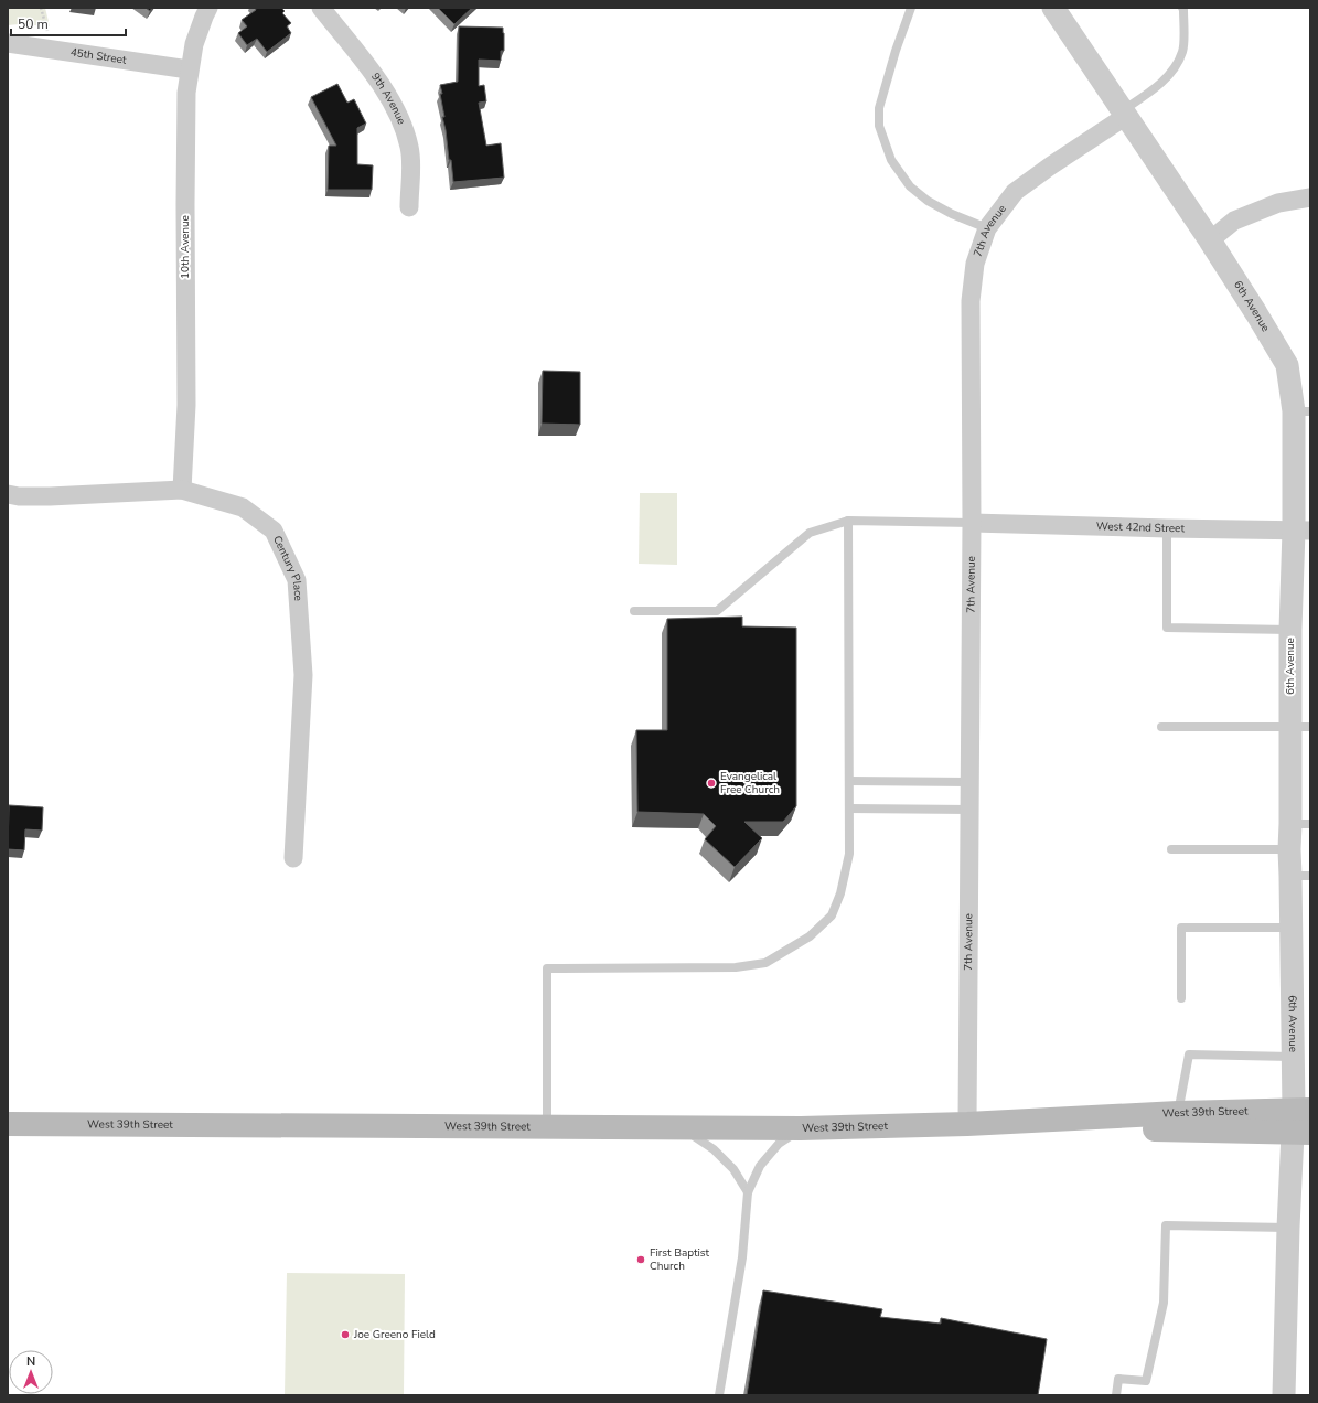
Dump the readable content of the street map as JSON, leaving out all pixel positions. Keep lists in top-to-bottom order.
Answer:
{
  "streets": {
    "main road": ["West 39th Street"],
    "street": [
      "45th Street",
      "9th Avenue",
      "7th Avenue",
      "10th Avenue",
      "6th Avenue",
      "West 42nd Street",
      "Century Place"
    ]
  },
  "crossings": [
    ["45th Street", "10th Avenue"],
    ["7th Avenue", "6th Avenue"],
    ["7th Avenue", "West 42nd Street"],
    ["7th Avenue", "West 39th Street"],
    ["10th Avenue", "Century Place"],
    ["6th Avenue", "West 42nd Street"],
    ["6th Avenue", "West 39th Street"]
  ],
  "places": ["Evangelical Free Church", "First Baptist Church", "Joe Greeno Field"],
  "scale_bar": "50 m",
  "north": "top"
}
